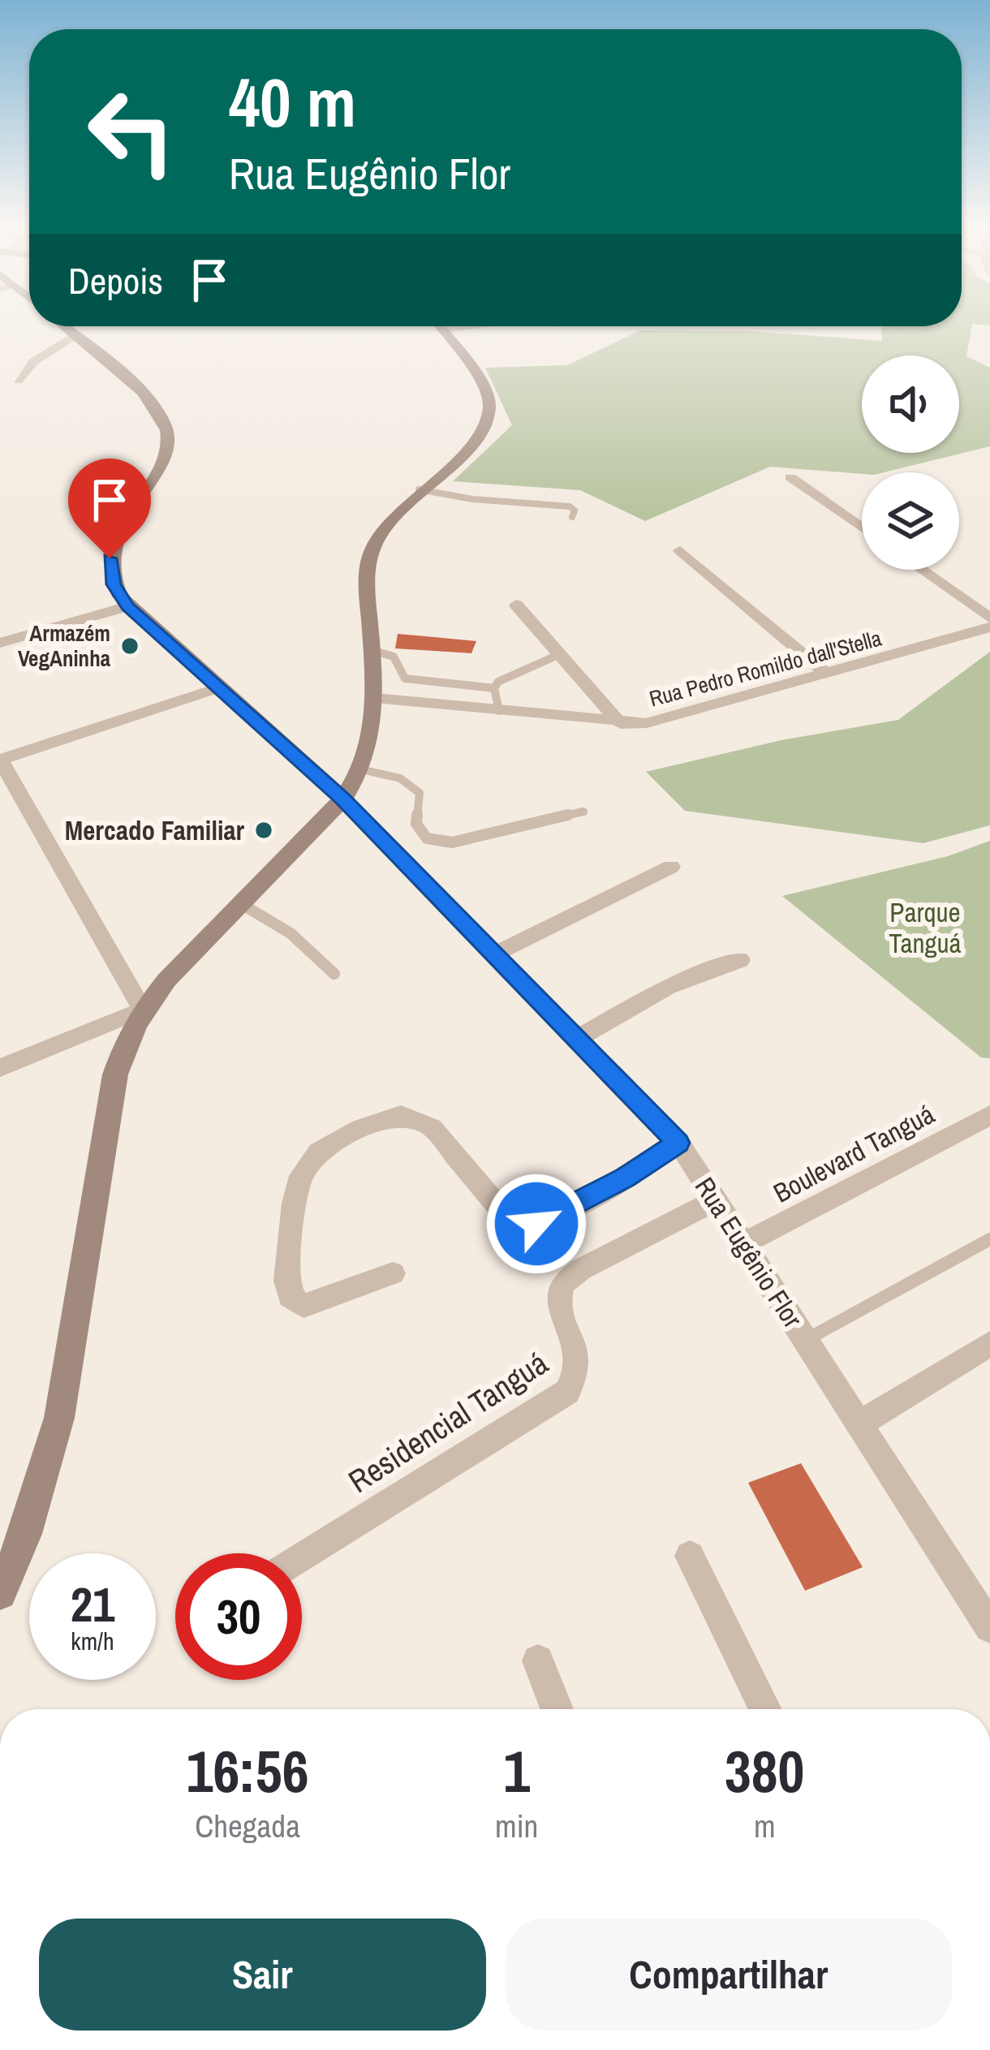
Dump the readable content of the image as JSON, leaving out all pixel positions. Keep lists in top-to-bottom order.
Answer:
{
  "streets": {
    "main road": ["Rua Eugênio Flor"],
    "street": ["Rua Pedro Romildo dall'Stella", "Boulevard Tanguá", "Residencial Tanguá"]
  },
  "crossings": [
    ["Boulevard Tanguá", "Rua Eugênio Flor"],
    ["Rua Eugênio Flor", "Residencial Tanguá"]
  ],
  "parks": ["Parque Tanguá"],
  "places": ["Armazém VegAninha", "Mercado Familiar"],
  "page": {
    "turn": ["40 m", "Rua Eugênio Flor"],
    "then": "Depois",
    "speed": "21 km/h",
    "limit": "30",
    "eta": [
      "16:56",
      "Chegada",
      "1",
      "min",
      "380",
      "m"
    ],
    "buttons": ["Sair", "Compartilhar"]
  }
}
